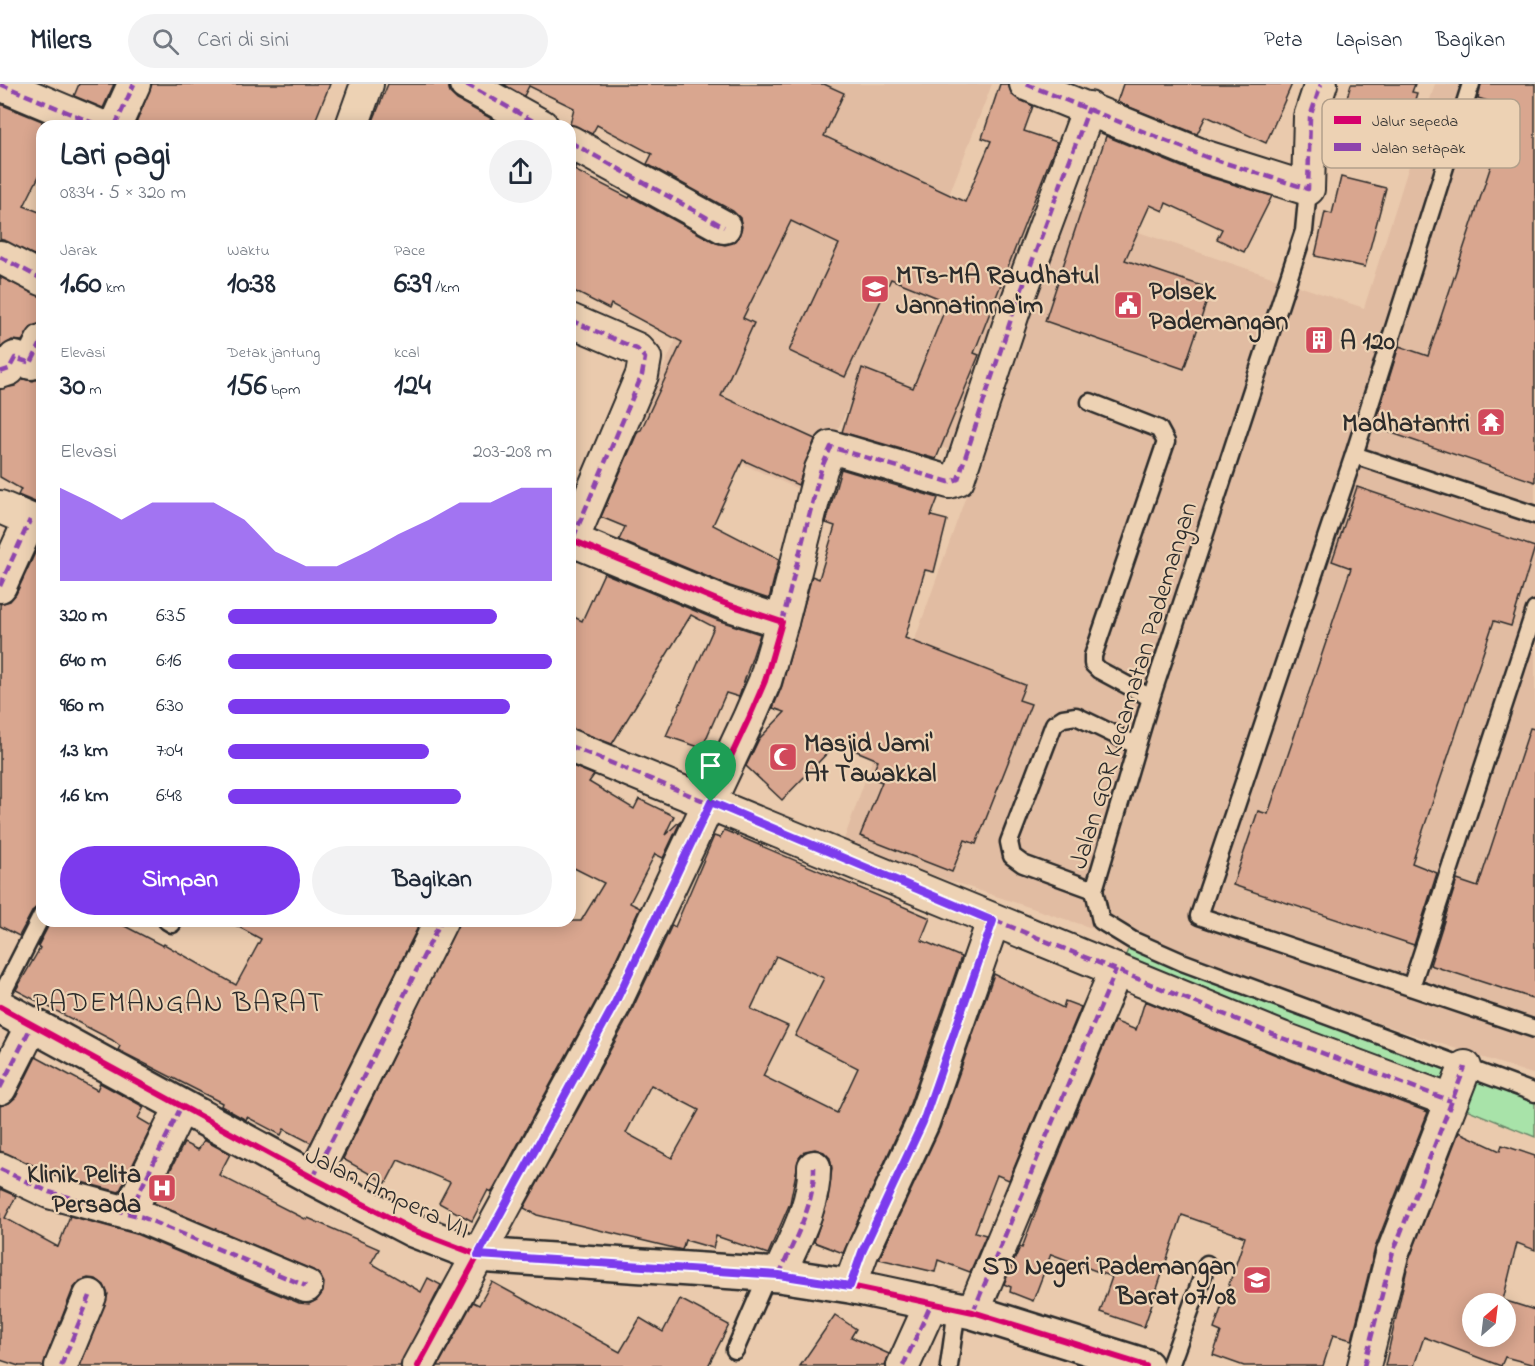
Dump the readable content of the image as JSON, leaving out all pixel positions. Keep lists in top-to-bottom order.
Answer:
{
  "streets": {
    "street": ["Jalan Ampera VII"],
    "lane": ["Jalan GOR Kecamatan Pademangan"]
  },
  "districts": ["PADEMANGAN BARAT"],
  "places": {
    "school or university": ["MTs-MA Raudhatul Jannatinna'im", "SD Negeri Pademangan Barat 07/08"],
    "public building": ["Polsek Pademangan"],
    "building": ["A 120"],
    "temple": ["Madhatantri"],
    "mosque": ["Masjid Jami' At Tawakkal"],
    "hospital": ["Klinik Pelita Persada"]
  },
  "legend": ["Jalur sepeda", "Jalan setapak"],
  "north": "top right",
  "page": {
    "header": "Milers",
    "search": "Cari di sini",
    "nav": ["Peta", "Lapisan", "Bagikan"],
    "heading": ["Lari pagi", "08:34 · 5 × 320 m"],
    "stats": [
      ["Jarak", "1.60 km"],
      ["Waktu", "10:38"],
      ["Pace", "6:39 /km"],
      ["Elevasi", "30 m"],
      ["Detak jantung", "156 bpm"],
      ["kcal", "124"]
    ],
    "chart": ["Elevasi", "203–208 m"],
    "list": [
      {
        "name": "320 m",
        "note": "6:35"
      },
      {
        "name": "640 m",
        "note": "6:16"
      },
      {
        "name": "960 m",
        "note": "6:30"
      },
      {
        "name": "1.3 km",
        "note": "7:04"
      },
      {
        "name": "1.6 km",
        "note": "6:48"
      }
    ],
    "buttons": ["Simpan", "Bagikan"]
  }
}
